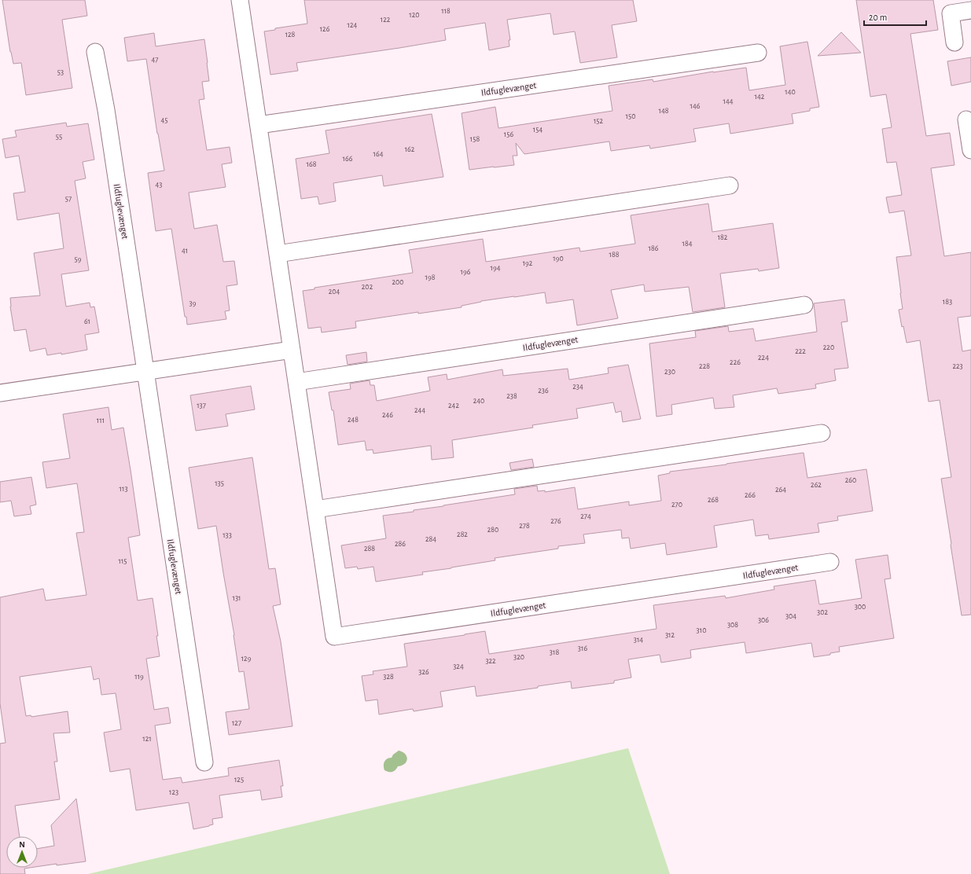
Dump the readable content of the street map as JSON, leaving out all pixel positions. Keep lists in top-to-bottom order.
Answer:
{
  "streets": {
    "street": ["Ildfuglevænget"]
  },
  "house_numbers": [
    "118",
    "120",
    "122",
    "124",
    "126",
    "128",
    "47",
    "53",
    "140",
    "142",
    "144",
    "146",
    "148",
    "150",
    "45",
    "152",
    "154",
    "156",
    "55",
    "158",
    "162",
    "164",
    "166",
    "168",
    "43",
    "57",
    "182",
    "184",
    "186",
    "41",
    "188",
    "190",
    "59",
    "192",
    "194",
    "196",
    "198",
    "200",
    "202",
    "204",
    "183",
    "39",
    "61",
    "220",
    "222",
    "224",
    "226",
    "228",
    "223",
    "230",
    "234",
    "236",
    "238",
    "240",
    "137",
    "242",
    "244",
    "246",
    "248",
    "111",
    "260",
    "135",
    "262",
    "113",
    "264",
    "266",
    "268",
    "270",
    "274",
    "276",
    "278",
    "280",
    "282",
    "133",
    "284",
    "286",
    "288",
    "115",
    "131",
    "300",
    "302",
    "304",
    "306",
    "308",
    "310",
    "312",
    "314",
    "316",
    "318",
    "320",
    "129",
    "322",
    "324",
    "326",
    "119",
    "328",
    "127",
    "121",
    "125",
    "123"
  ],
  "scale_bar": "20 m",
  "north": "top"
}
